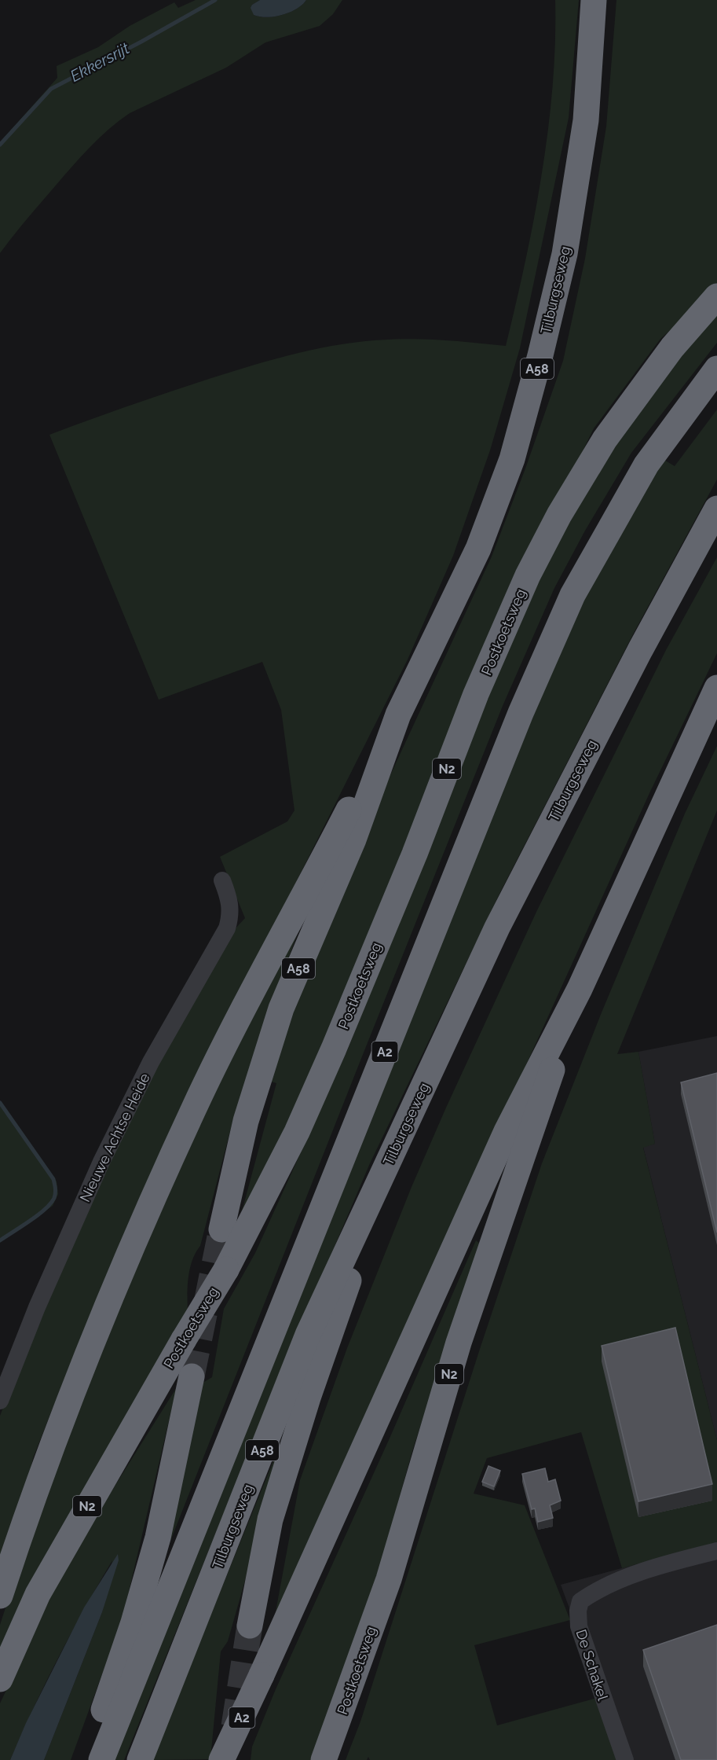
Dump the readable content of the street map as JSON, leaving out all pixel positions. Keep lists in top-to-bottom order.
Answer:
{
  "streets": {
    "highway": [
      "Tilburgseweg",
      "A58",
      "Postkoetsweg",
      "N2",
      "A2"
    ],
    "street": ["Nieuwe Achtse Heide", "De Schakel"]
  },
  "crossings": [
    ["Tilburgseweg", "A58"]
  ],
  "water": ["Ekkersrijt"]
}
